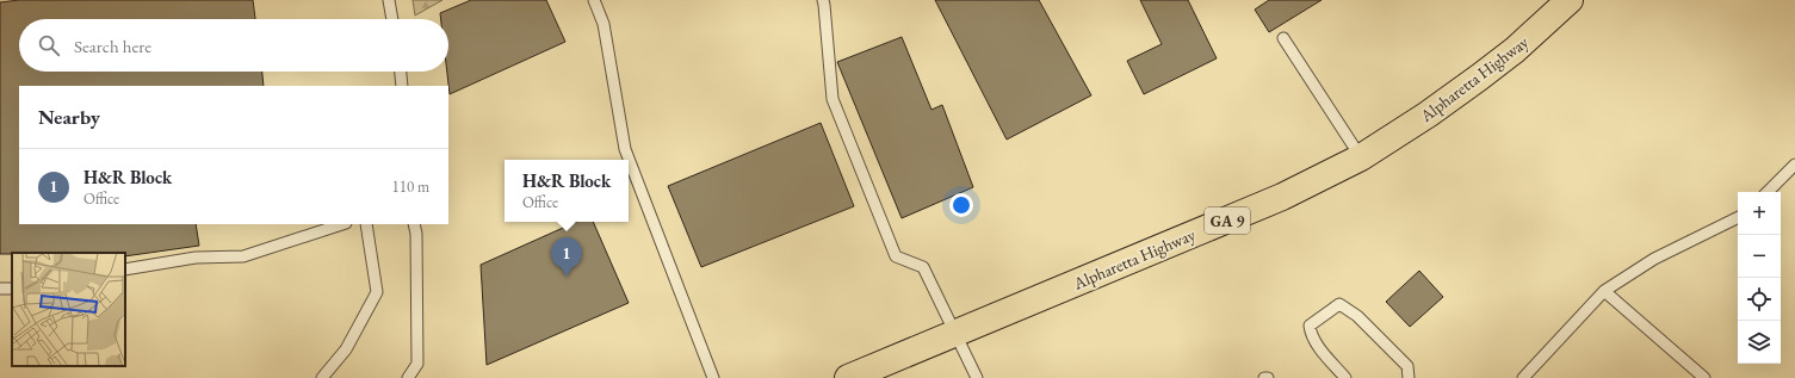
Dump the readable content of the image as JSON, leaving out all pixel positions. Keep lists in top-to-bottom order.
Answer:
{
  "streets": {
    "main road": ["Alpharetta Highway", "GA 9"]
  },
  "page": {
    "search": "Search here",
    "heading": "Nearby",
    "list": [
      {
        "mark": "1",
        "name": "H&R Block",
        "note": "Office",
        "value": "110 m"
      }
    ],
    "popup": ["H&R Block", "Office"],
    "map_buttons": ["+", "−"],
    "pins": "1"
  }
}
